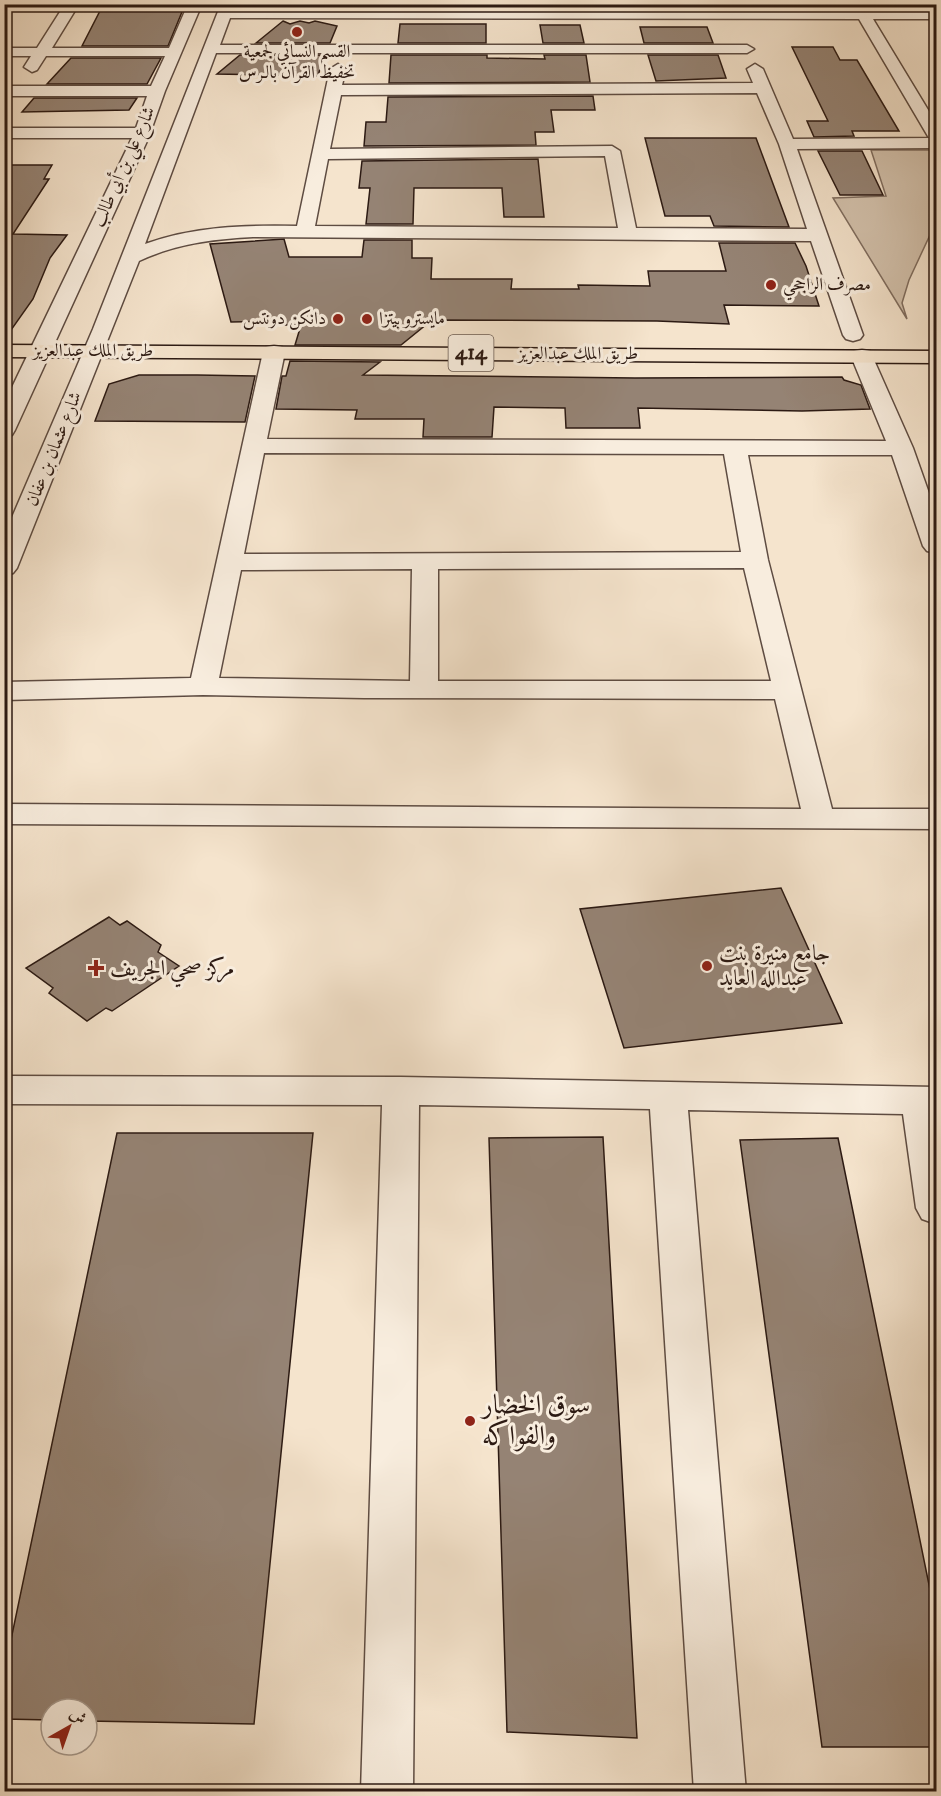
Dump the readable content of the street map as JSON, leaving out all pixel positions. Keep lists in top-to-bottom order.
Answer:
{
  "streets": {
    "highway": ["طريق الملك عبدالعزيز", "414"],
    "street": ["شارع علي بن أبي طالب", "شارع عثمان بن عفان"]
  },
  "crossings": [
    ["شارع علي بن أبي طالب", "طريق الملك عبدالعزيز"],
    ["شارع علي بن أبي طالب", "شارع عثمان بن عفان"],
    ["طريق الملك عبدالعزيز", "شارع عثمان بن عفان"]
  ],
  "places": {
    "other": [
      "القسم النسائي لجمعية تحفيظ القرآن بالـرس",
      "مصرف الراجحي",
      "دانكن دونتس",
      "مايسترو بيتزا",
      "جامع منيرة بنت عبدالله العايد",
      "سوق الخضار والفواكه"
    ],
    "health": ["مركز صحي الجريف"]
  },
  "north": "top right"
}
